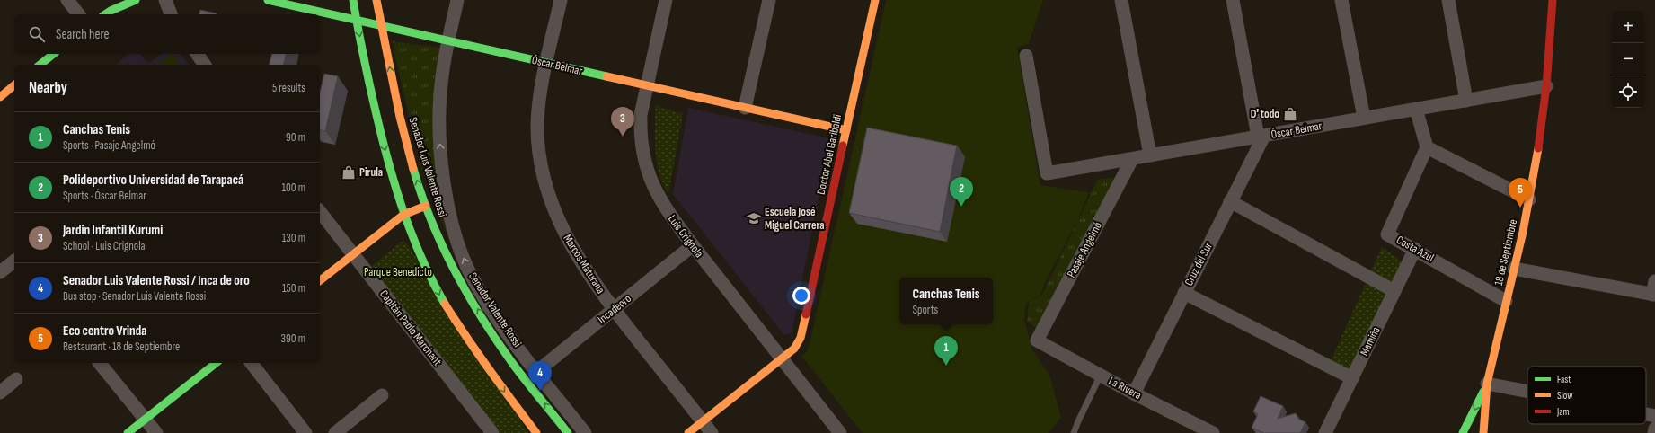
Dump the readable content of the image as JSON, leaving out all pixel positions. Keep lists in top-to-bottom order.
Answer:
{
  "streets": {
    "main road": [
      "Óscar Belmar",
      "Doctor Abel Garibaldi",
      "Senador Luis Valente Rossi",
      "18 de Septiembre"
    ],
    "street": [
      "Luis Crignola",
      "Costa Azul",
      "Pasaje Angelmó",
      "Marcos Maturana",
      "Cruz del Sur",
      "Incadeoro",
      "Senador Valente Rossi",
      "Capitán Pablo Marchant",
      "Mamiña",
      "La Rivera"
    ]
  },
  "crossings": [
    ["Óscar Belmar", "Doctor Abel Garibaldi"],
    ["Óscar Belmar", "Senador Luis Valente Rossi"],
    ["Óscar Belmar", "Luis Crignola"],
    ["Óscar Belmar", "Pasaje Angelmó"],
    ["Óscar Belmar", "18 de Septiembre"],
    ["Óscar Belmar", "Marcos Maturana"],
    ["Óscar Belmar", "Cruz del Sur"],
    ["Óscar Belmar", "Senador Valente Rossi"],
    ["Doctor Abel Garibaldi", "Luis Crignola"],
    ["Doctor Abel Garibaldi", "Marcos Maturana"],
    ["Luis Crignola", "Incadeoro"],
    ["Costa Azul", "18 de Septiembre"],
    ["Costa Azul", "Mamiña"],
    ["Pasaje Angelmó", "La Rivera"],
    ["Marcos Maturana", "Incadeoro"],
    ["Cruz del Sur", "La Rivera"],
    ["Incadeoro", "Senador Valente Rossi"]
  ],
  "one_way": ["Senador Valente Rossi"],
  "parks": ["Parque Benedicto"],
  "places": {
    "shop": ["D' todo", "Pirula"],
    "school or university": ["Escuela José Miguel Carrera"]
  },
  "legend": ["Fast", "Slow", "Jam"],
  "page": {
    "map_buttons": ["+", "−"],
    "search": "Search here",
    "heading": ["Nearby", "5 results"],
    "pins": [
      "3",
      "2",
      "5",
      "1",
      "4"
    ],
    "list": [
      {
        "mark": "1",
        "name": "Canchas Tenis",
        "note": "Sports · Pasaje Angelmó",
        "value": "90 m"
      },
      {
        "mark": "2",
        "name": "Polideportivo Universidad de Tarapacá",
        "note": "Sports · Óscar Belmar",
        "value": "100 m"
      },
      {
        "mark": "3",
        "name": "Jardin Infantil Kurumi",
        "note": "School · Luis Crignola",
        "value": "130 m"
      },
      {
        "mark": "4",
        "name": "Senador Luis Valente Rossi / Inca de oro",
        "note": "Bus stop · Senador Luis Valente Rossi",
        "value": "150 m"
      },
      {
        "mark": "5",
        "name": "Eco centro Vrinda",
        "note": "Restaurant · 18 de Septiembre",
        "value": "390 m"
      }
    ],
    "popup": ["Canchas Tenis", "Sports"]
  }
}
